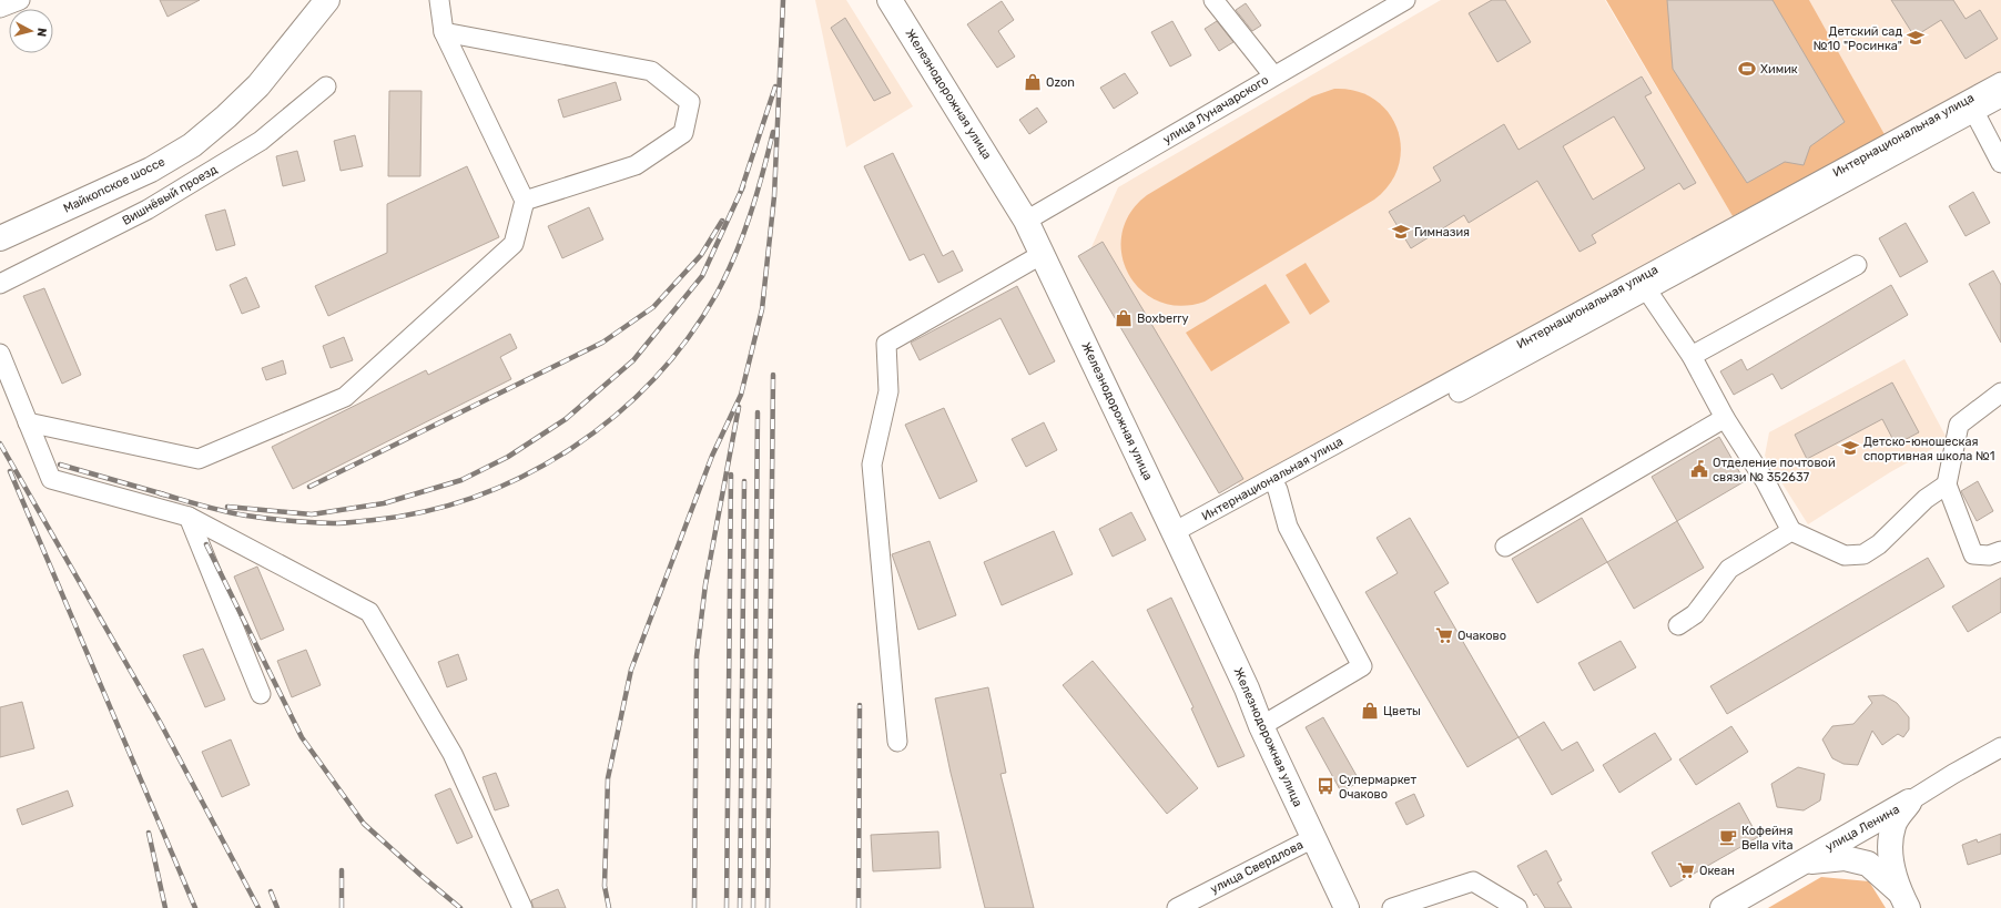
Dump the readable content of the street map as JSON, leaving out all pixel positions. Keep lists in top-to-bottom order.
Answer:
{
  "streets": {
    "main road": ["Железнодорожная улица", "Майкопское шоссе", "улица Ленина"],
    "street": [
      "улица Луначарского",
      "Интернациональная улица",
      "Вишнёвый проезд",
      "улица Свердлова"
    ]
  },
  "crossings": [
    ["Железнодорожная улица", "улица Луначарского"],
    ["Железнодорожная улица", "Интернациональная улица"],
    ["Железнодорожная улица", "улица Свердлова"]
  ],
  "places": {
    "school or university": ["Детский сад №10 \"Росинка\"", "Гимназия", "Детско-юношеская спортивная школа №1"],
    "sports": ["Химик"],
    "shop": ["Ozon", "Boxberry", "Цветы"],
    "public building": ["Отделение почтовой связи № 352637"],
    "supermarket": ["Очаково", "Океан"],
    "bus stop": ["Супермаркет Очаково"],
    "cafe": ["Кофейня Bella vita"]
  },
  "north": "right"
}
